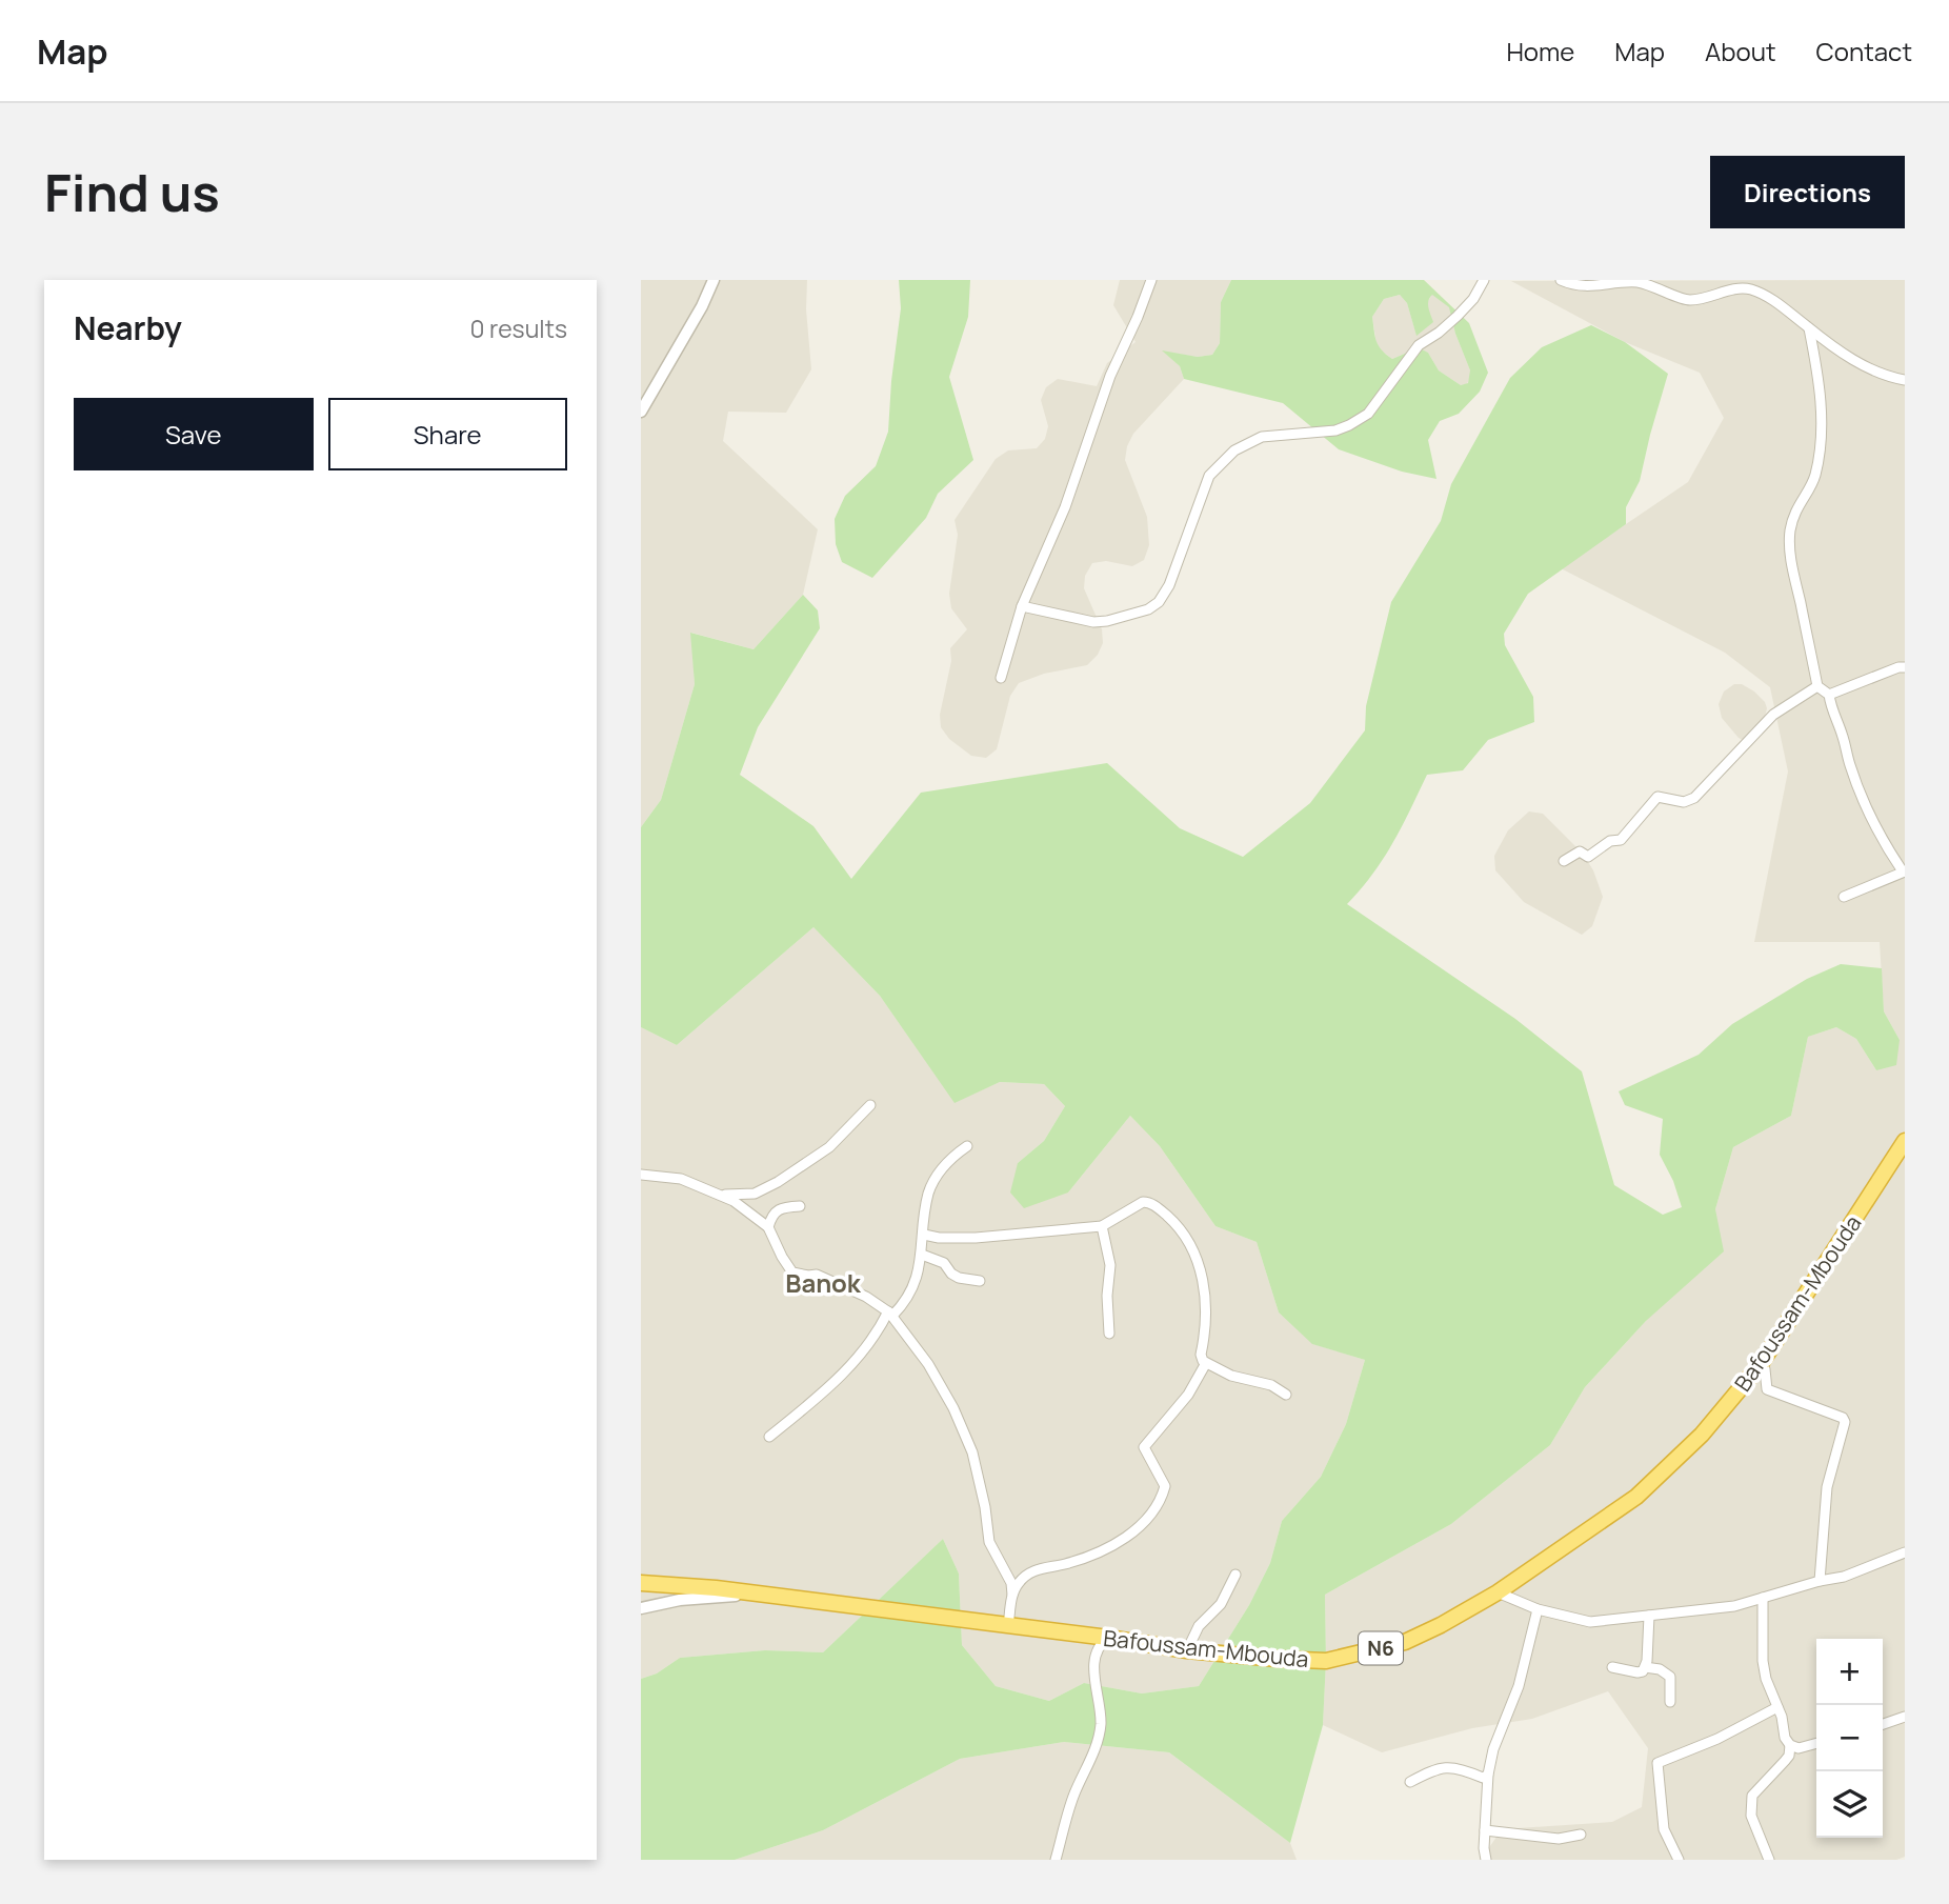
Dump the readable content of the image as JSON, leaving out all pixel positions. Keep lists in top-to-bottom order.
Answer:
{
  "streets": {
    "highway": ["Bafoussam-Mbouda", "N6"]
  },
  "districts": ["Banok"],
  "page": {
    "header": "Map",
    "nav": [
      "Home",
      "Map",
      "About",
      "Contact"
    ],
    "buttons": [
      "Directions",
      ["Save", "Share"]
    ],
    "title": "Find us",
    "heading": ["Nearby", "0 results"],
    "map_buttons": ["+", "−"]
  }
}
